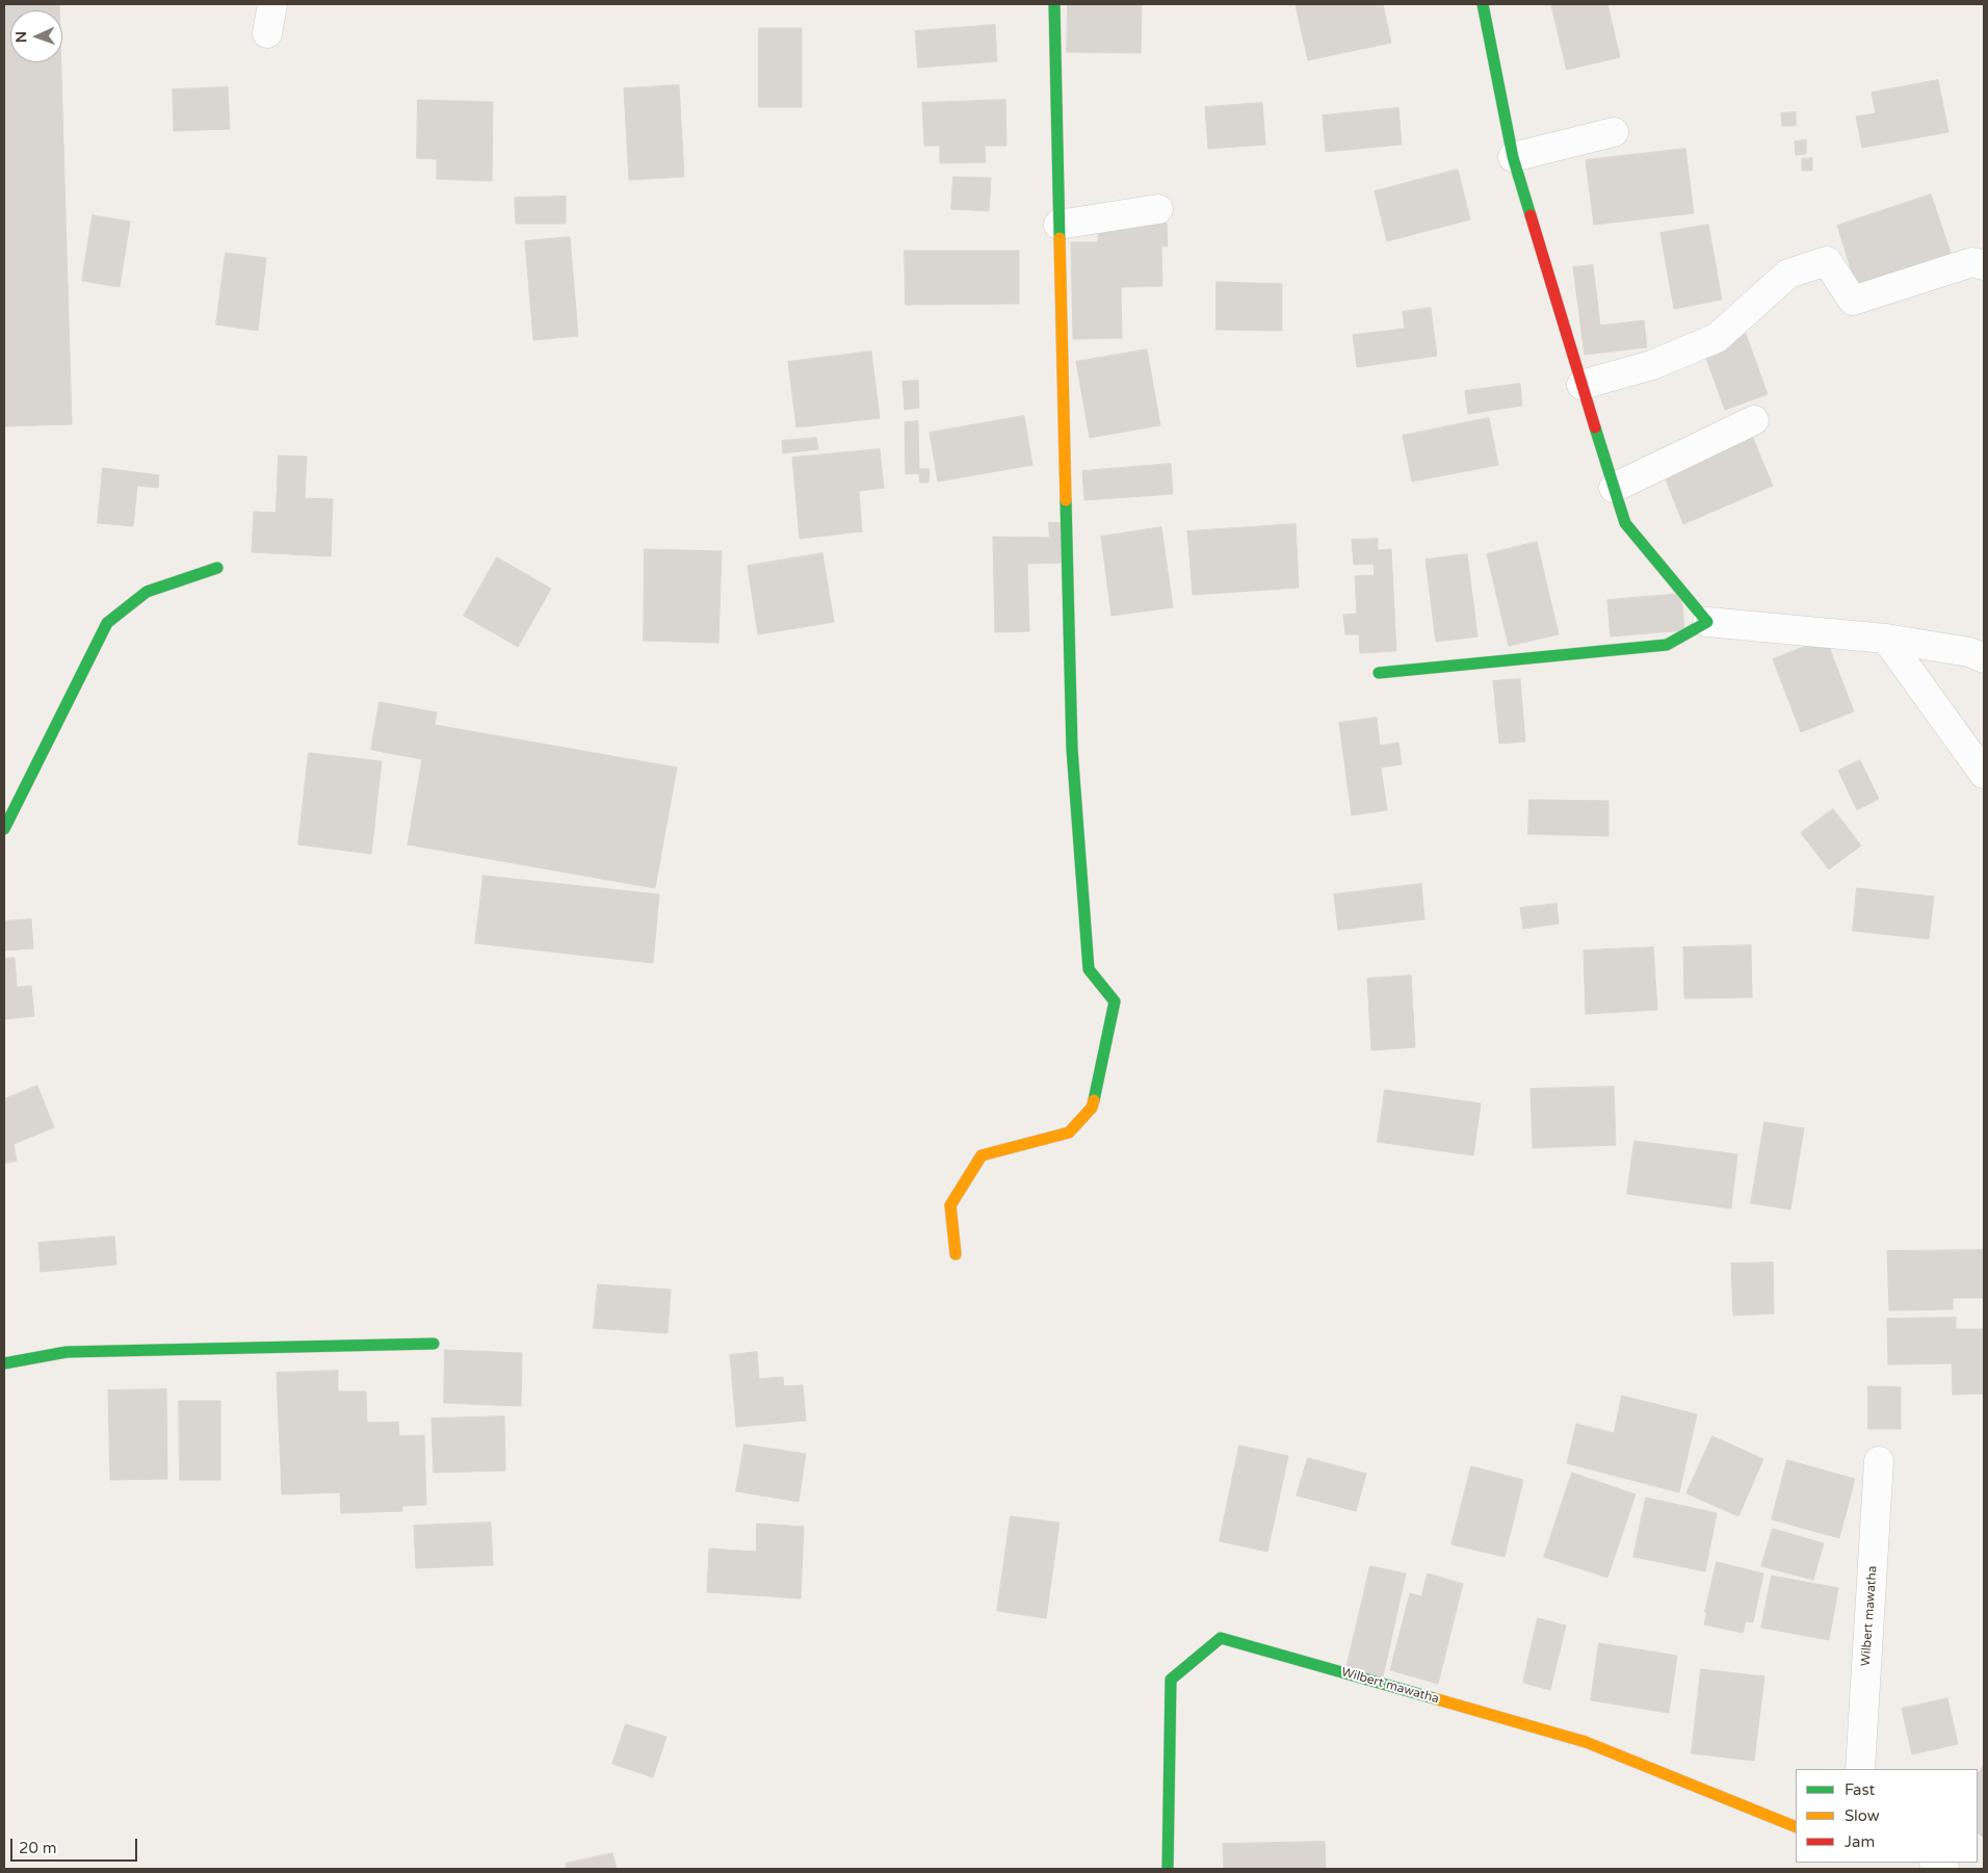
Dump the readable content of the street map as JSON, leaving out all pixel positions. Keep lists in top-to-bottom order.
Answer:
{
  "streets": {
    "street": ["Wilbert mawatha"]
  },
  "legend": ["Fast", "Slow", "Jam"],
  "scale_bar": "20 m",
  "north": "left"
}
